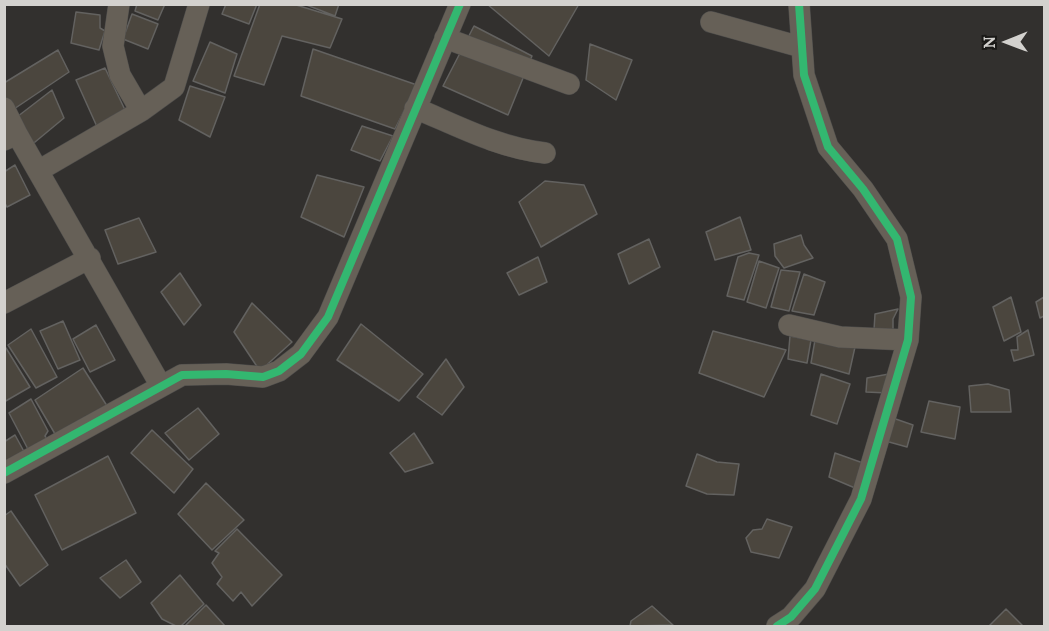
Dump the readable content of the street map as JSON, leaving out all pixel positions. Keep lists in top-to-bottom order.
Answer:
{
  "north": "left"
}
